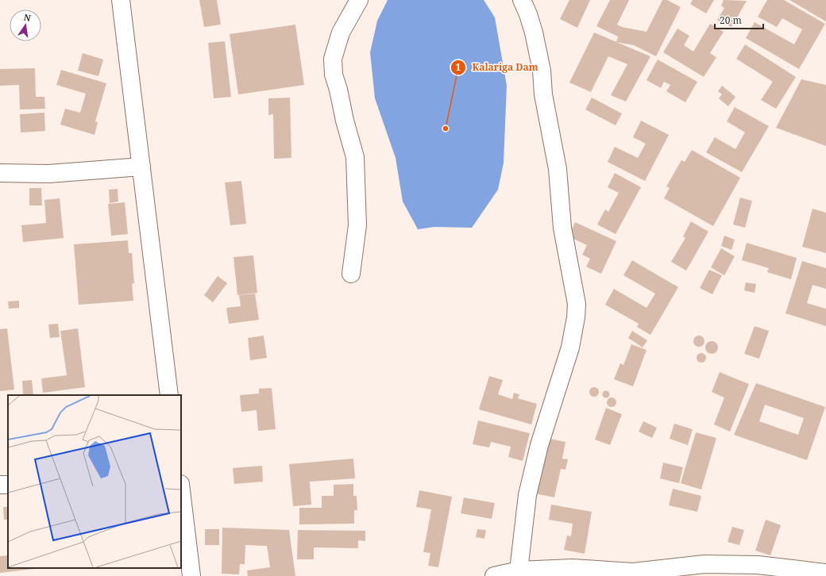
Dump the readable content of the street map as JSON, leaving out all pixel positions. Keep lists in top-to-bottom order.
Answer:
{
  "places": ["Kalariga Dam"],
  "scale_bar": "20 m",
  "north": "top"
}
